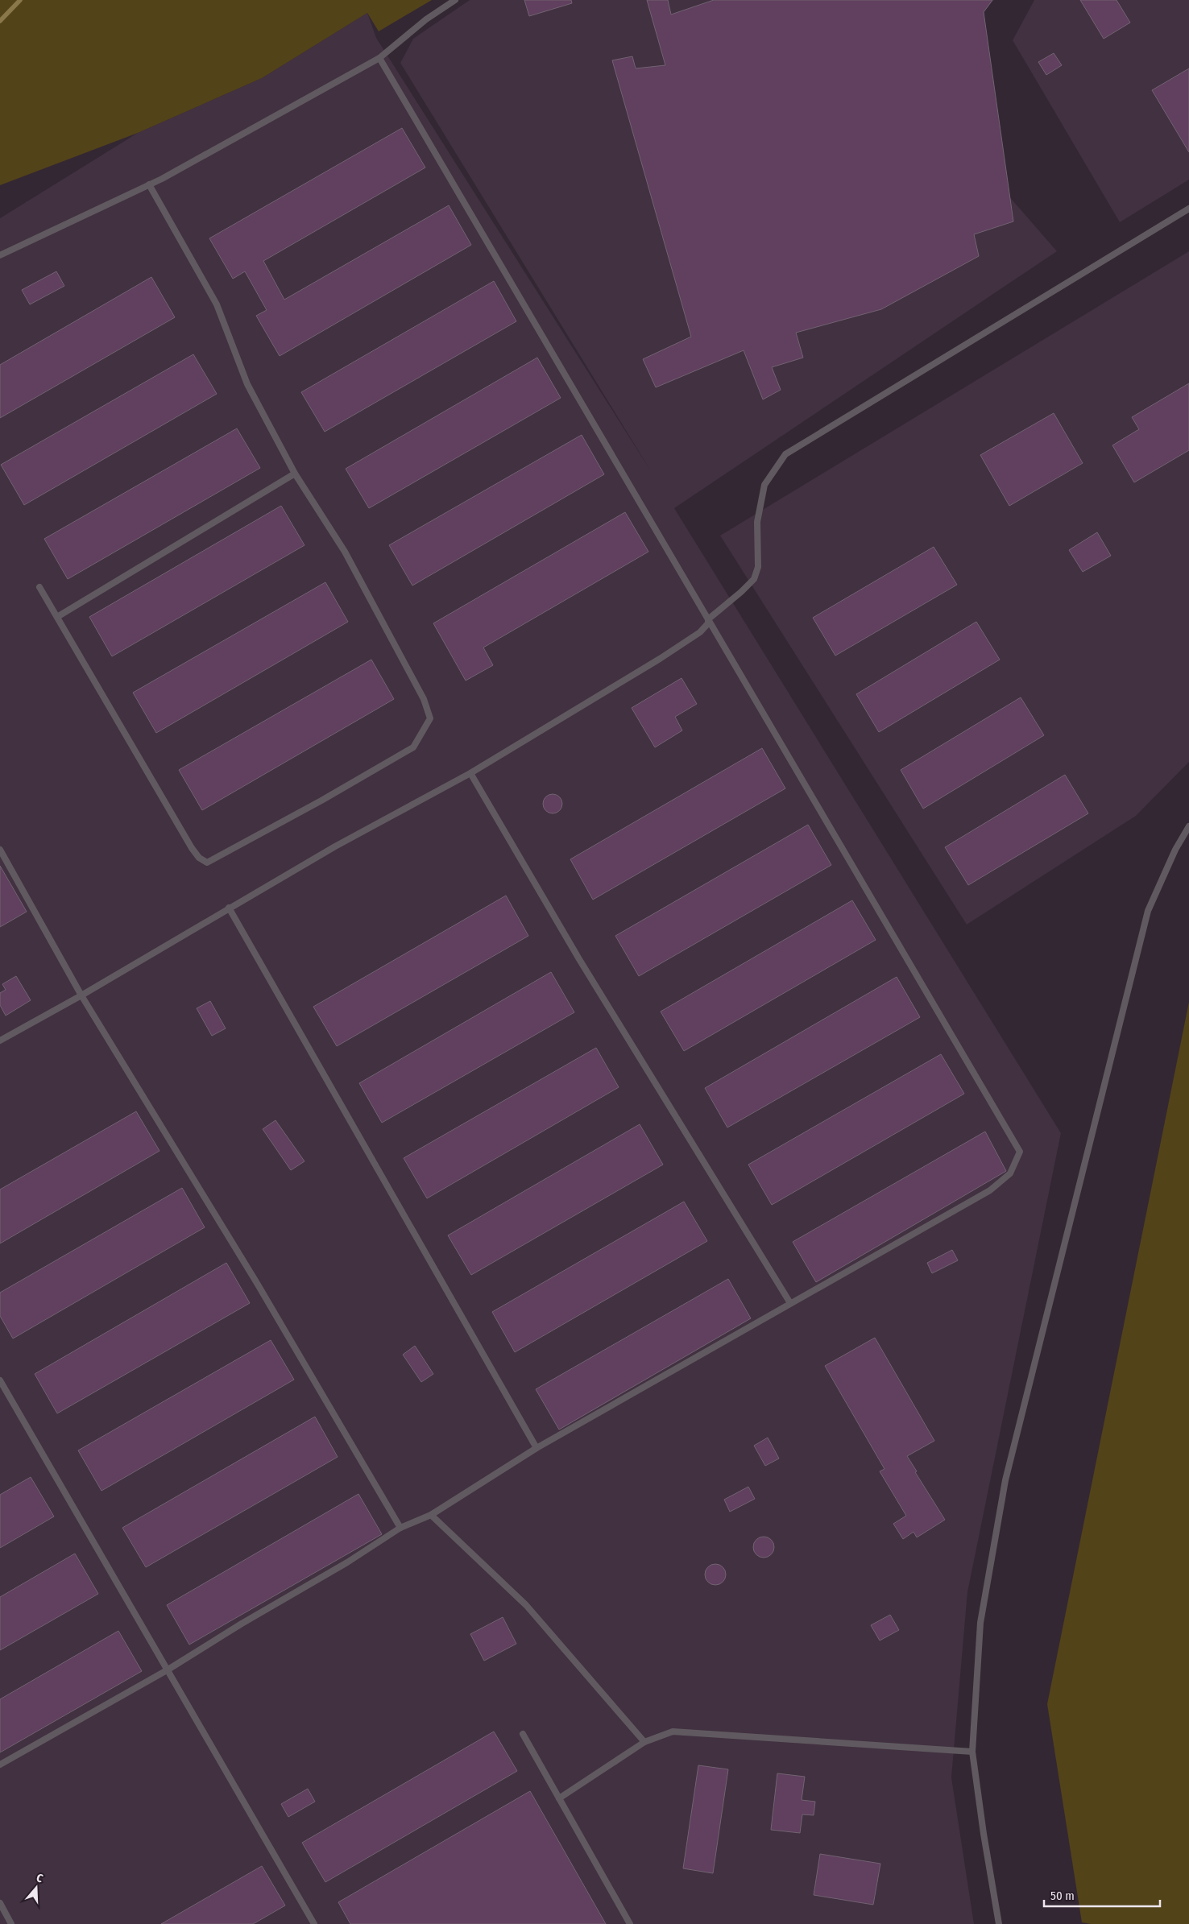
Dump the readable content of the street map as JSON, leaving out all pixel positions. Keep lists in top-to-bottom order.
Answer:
{
  "scale_bar": "50 m",
  "north": "top"
}
